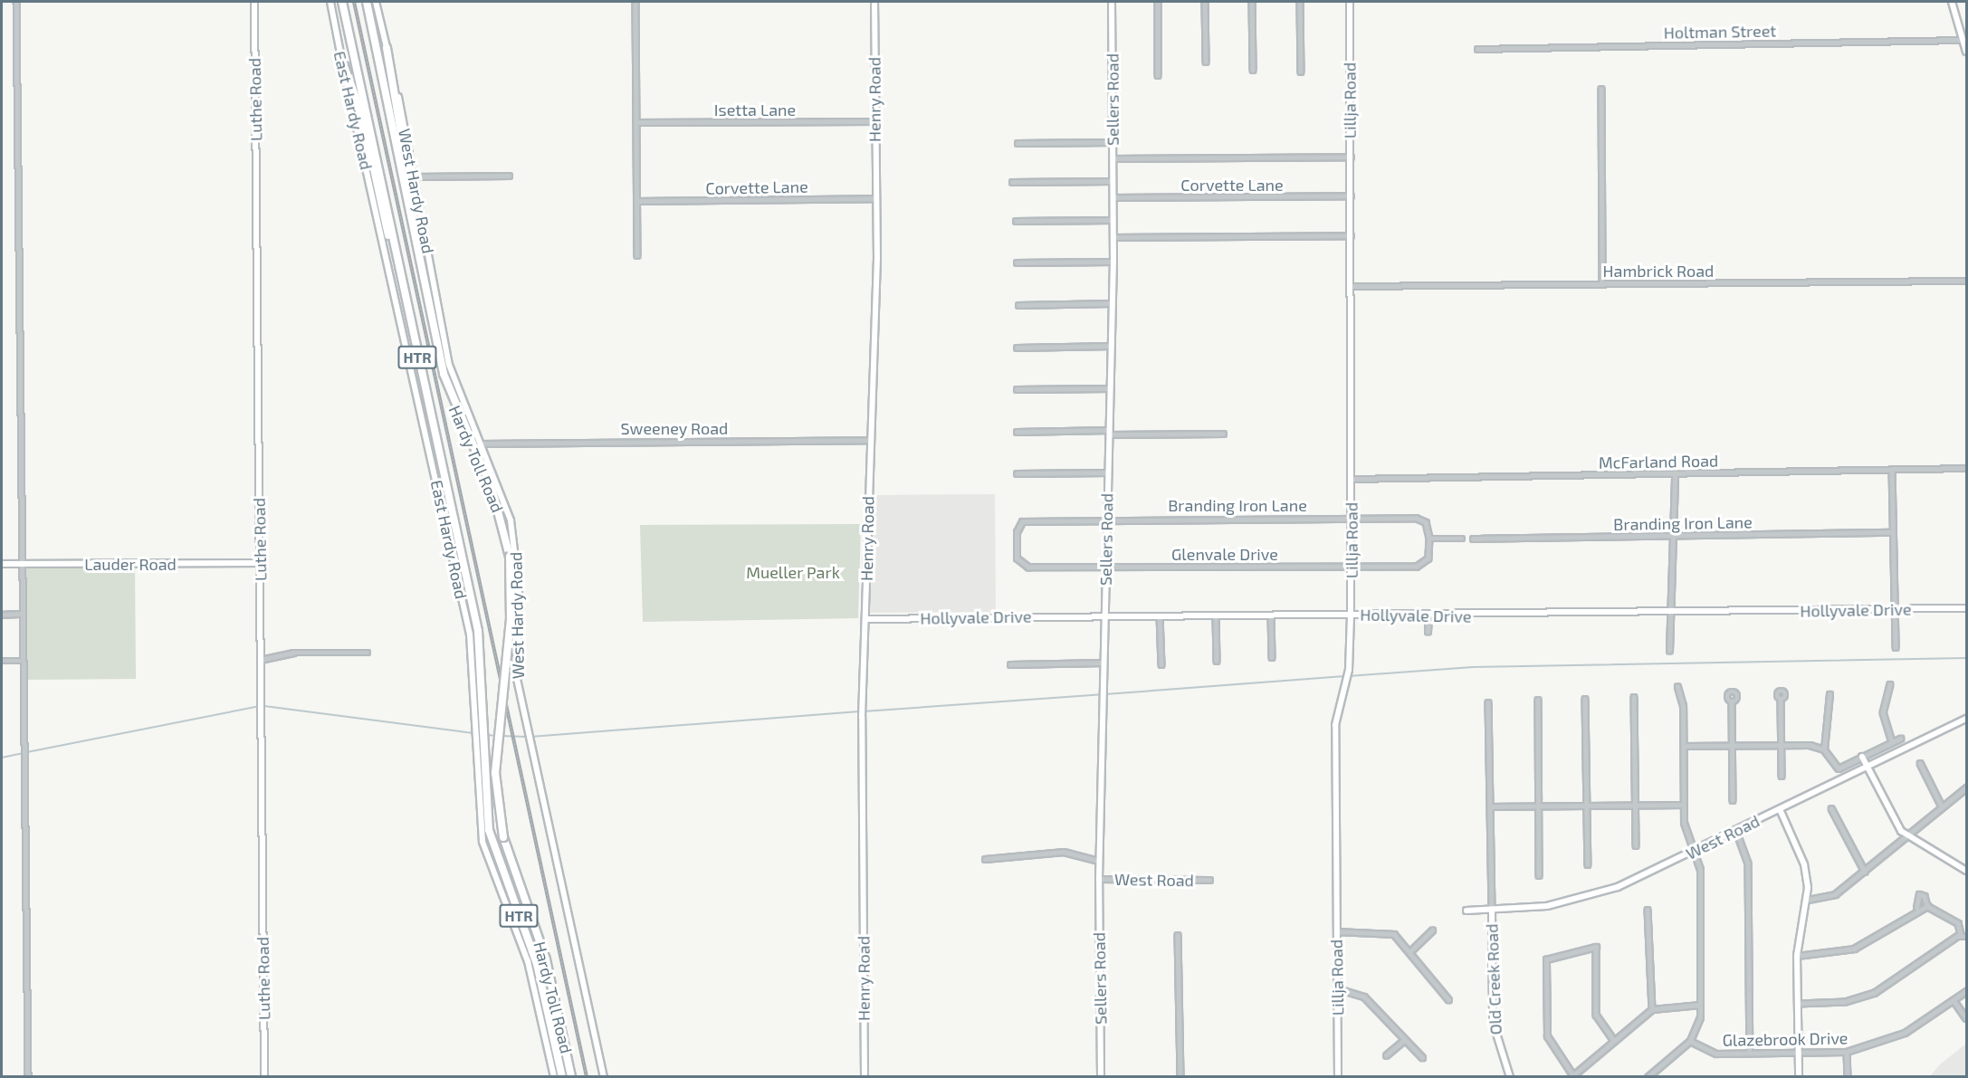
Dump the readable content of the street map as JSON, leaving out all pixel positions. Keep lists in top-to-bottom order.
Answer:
{
  "streets": {
    "highway": ["HTR", "Hardy Toll Road"],
    "street": [
      "Holtman Street",
      "Luthe Road",
      "Henry Road",
      "Sellers Road",
      "Lillja Road",
      "Isetta Lane",
      "East Hardy Road",
      "Corvette Lane",
      "West Hardy Road",
      "Hambrick Road",
      "Sweeney Road",
      "McFarland Road",
      "Branding Iron Lane",
      "Glenvale Drive",
      "Lauder Road",
      "Hollyvale Drive",
      "West Road",
      "Old Creek Road",
      "Glazebrook Drive"
    ]
  },
  "crossings": [
    ["Luthe Road", "Lauder Road"],
    ["Henry Road", "Isetta Lane"],
    ["Henry Road", "Corvette Lane"],
    ["Henry Road", "Sweeney Road"],
    ["Henry Road", "Hollyvale Drive"],
    ["Sellers Road", "Corvette Lane"],
    ["Sellers Road", "Branding Iron Lane"],
    ["Sellers Road", "Glenvale Drive"],
    ["Sellers Road", "Hollyvale Drive"],
    ["Sellers Road", "West Road"],
    ["Lillja Road", "Corvette Lane"],
    ["Lillja Road", "Hambrick Road"],
    ["Lillja Road", "McFarland Road"],
    ["Lillja Road", "Branding Iron Lane"],
    ["Lillja Road", "Glenvale Drive"],
    ["Lillja Road", "Hollyvale Drive"],
    ["West Hardy Road", "Sweeney Road"],
    ["Branding Iron Lane", "Glenvale Drive"],
    ["West Road", "Old Creek Road"]
  ],
  "parks": ["Mueller Park"]
}
